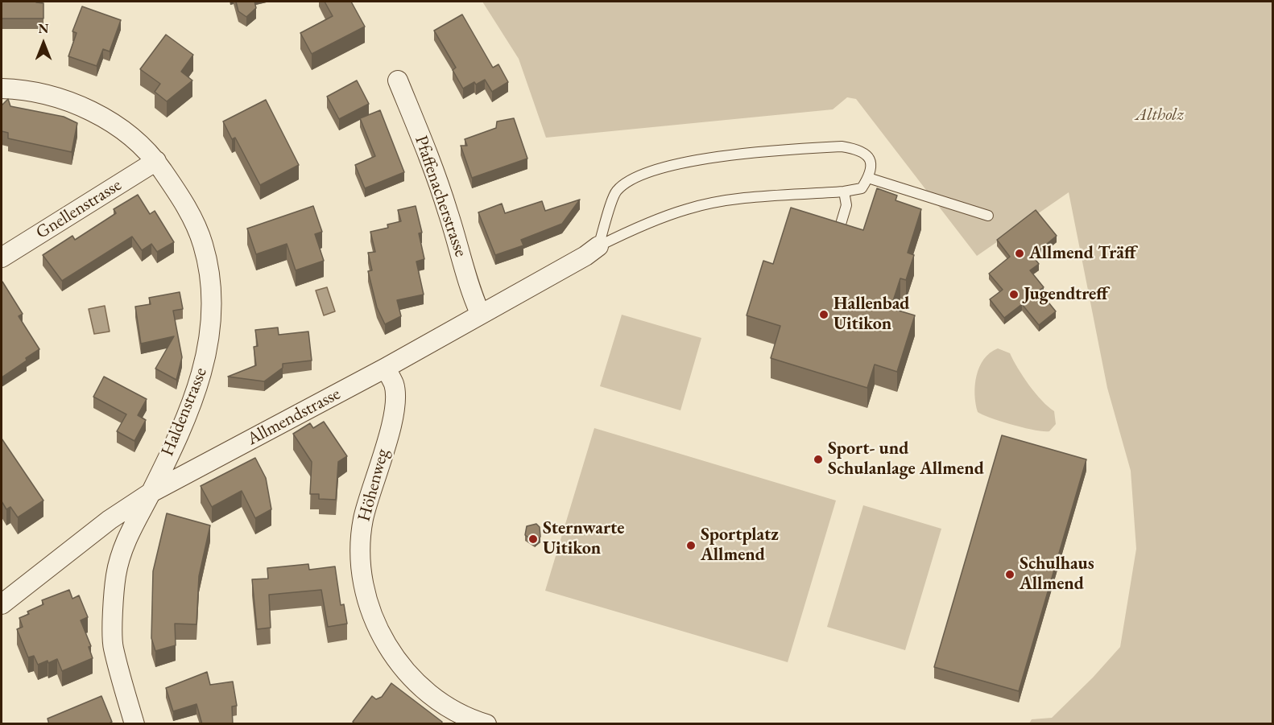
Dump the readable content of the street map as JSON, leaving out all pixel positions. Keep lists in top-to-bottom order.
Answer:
{
  "streets": {
    "street": [
      "Pfaffenacherstrasse",
      "Gnellenstrasse",
      "Haldenstrasse",
      "Allmendstrasse",
      "Höhenweg"
    ]
  },
  "crossings": [
    ["Pfaffenacherstrasse", "Allmendstrasse"],
    ["Gnellenstrasse", "Haldenstrasse"],
    ["Haldenstrasse", "Allmendstrasse"],
    ["Allmendstrasse", "Höhenweg"]
  ],
  "parks": ["Altholz"],
  "places": [
    "Allmend Träff",
    "Jugendtreff",
    "Hallenbad Uitikon",
    "Sport- und Schulanlage Allmend",
    "Sternwarte Uitikon",
    "Sportplatz Allmend",
    "Schulhaus Allmend"
  ],
  "north": "top"
}
